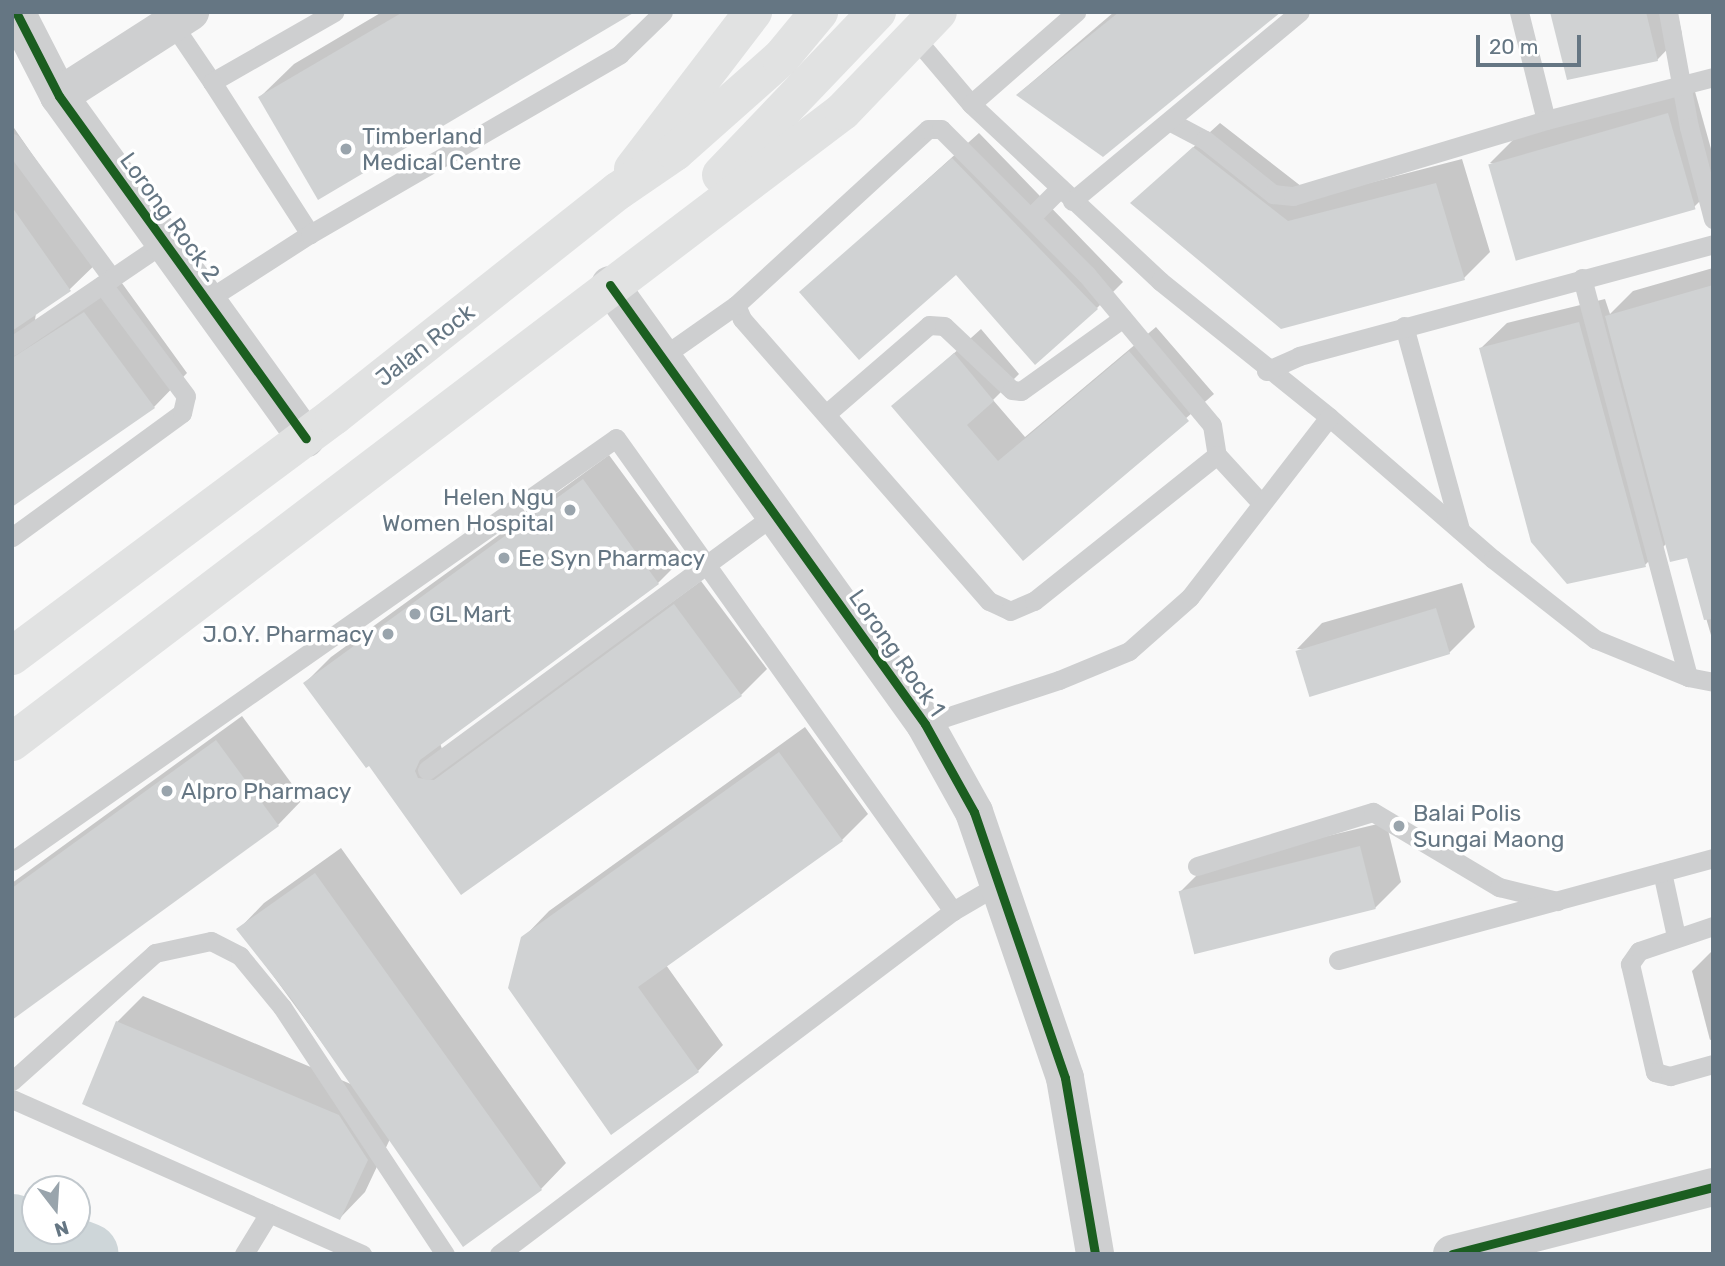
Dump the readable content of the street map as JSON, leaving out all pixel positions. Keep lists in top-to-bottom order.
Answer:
{
  "streets": {
    "main road": ["Jalan Rock"],
    "street": ["Lorong Rock 2", "Lorong Rock 1"]
  },
  "crossings": [
    ["Lorong Rock 2", "Jalan Rock"]
  ],
  "places": [
    "Timberland Medical Centre",
    "Helen Ngu Women Hospital",
    "Ee Syn Pharmacy",
    "GL Mart",
    "J.O.Y. Pharmacy",
    "Alpro Pharmacy",
    "Balai Polis Sungai Maong"
  ],
  "scale_bar": "20 m",
  "north": "bottom"
}
